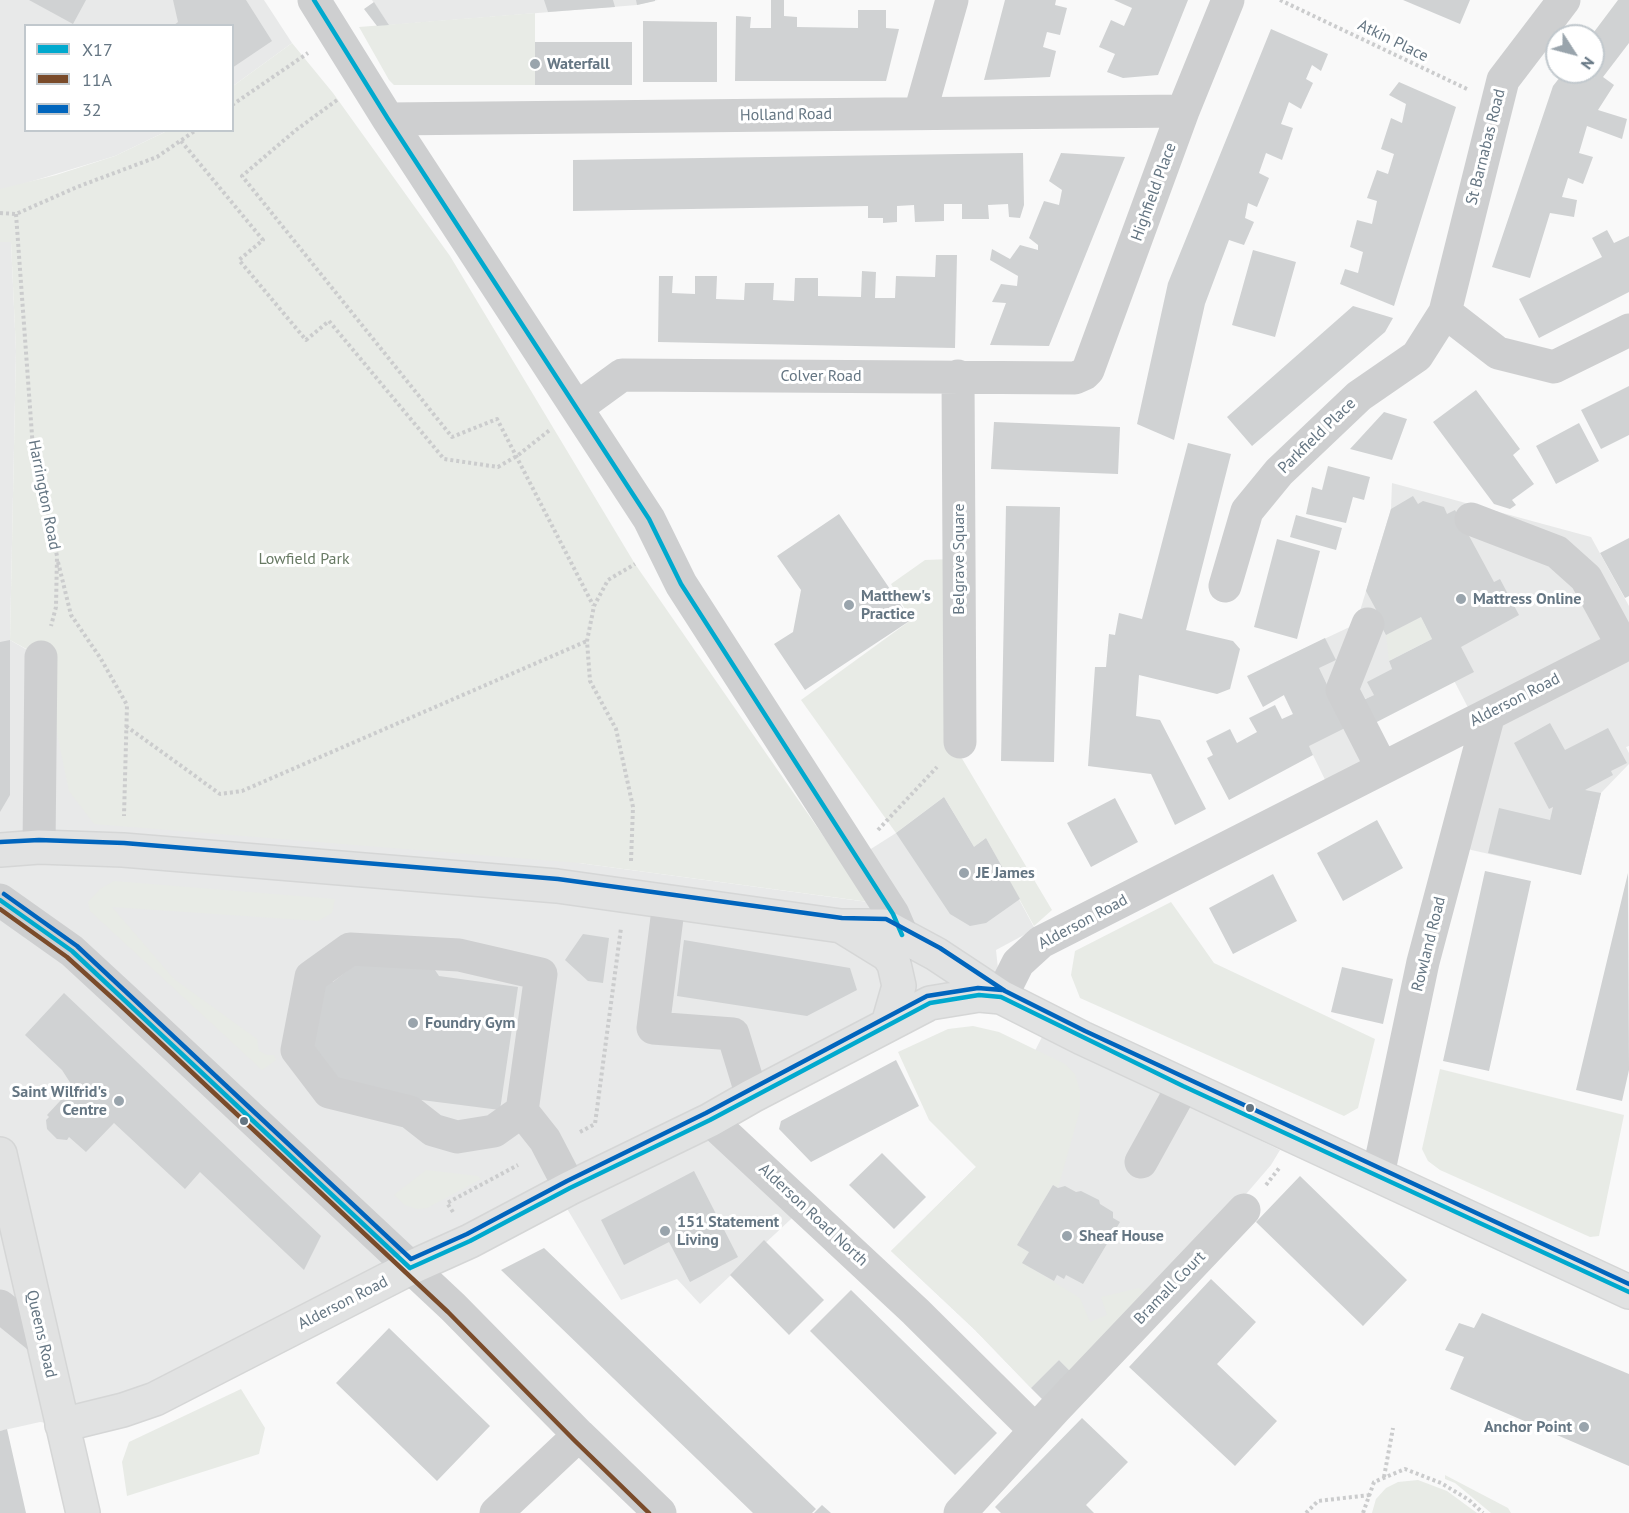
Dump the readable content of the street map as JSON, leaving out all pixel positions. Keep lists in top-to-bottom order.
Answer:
{
  "streets": {
    "highway": ["Alderson Road", "Queens Road"],
    "street": [
      "Holland Road",
      "St Barnabas Road",
      "Highfield Place",
      "Colver Road",
      "Parkfield Place",
      "Belgrave Square",
      "Rowland Road",
      "Alderson Road North",
      "Bramall Court"
    ],
    "path": ["Atkin Place", "Harrington Road"]
  },
  "crossings": [
    ["Atkin Place", "St Barnabas Road"],
    ["Holland Road", "Highfield Place"],
    ["St Barnabas Road", "Parkfield Place"],
    ["Highfield Place", "Colver Road"],
    ["Colver Road", "Belgrave Square"],
    ["Alderson Road", "Rowland Road"],
    ["Alderson Road", "Alderson Road North"],
    ["Alderson Road", "Queens Road"],
    ["Alderson Road North", "Bramall Court"]
  ],
  "parks": ["Lowfield Park"],
  "places": [
    "Waterfall",
    "Mattress Online",
    "Matthew's Practice",
    "JE James",
    "Foundry Gym",
    "Saint Wilfrid's Centre",
    "151 Statement Living",
    "Sheaf House",
    "Anchor Point"
  ],
  "lines": ["transit line X17", "transit line 32", "transit line 11A"],
  "legend": ["X17", "11A", "32"],
  "north": "bottom right"
}
